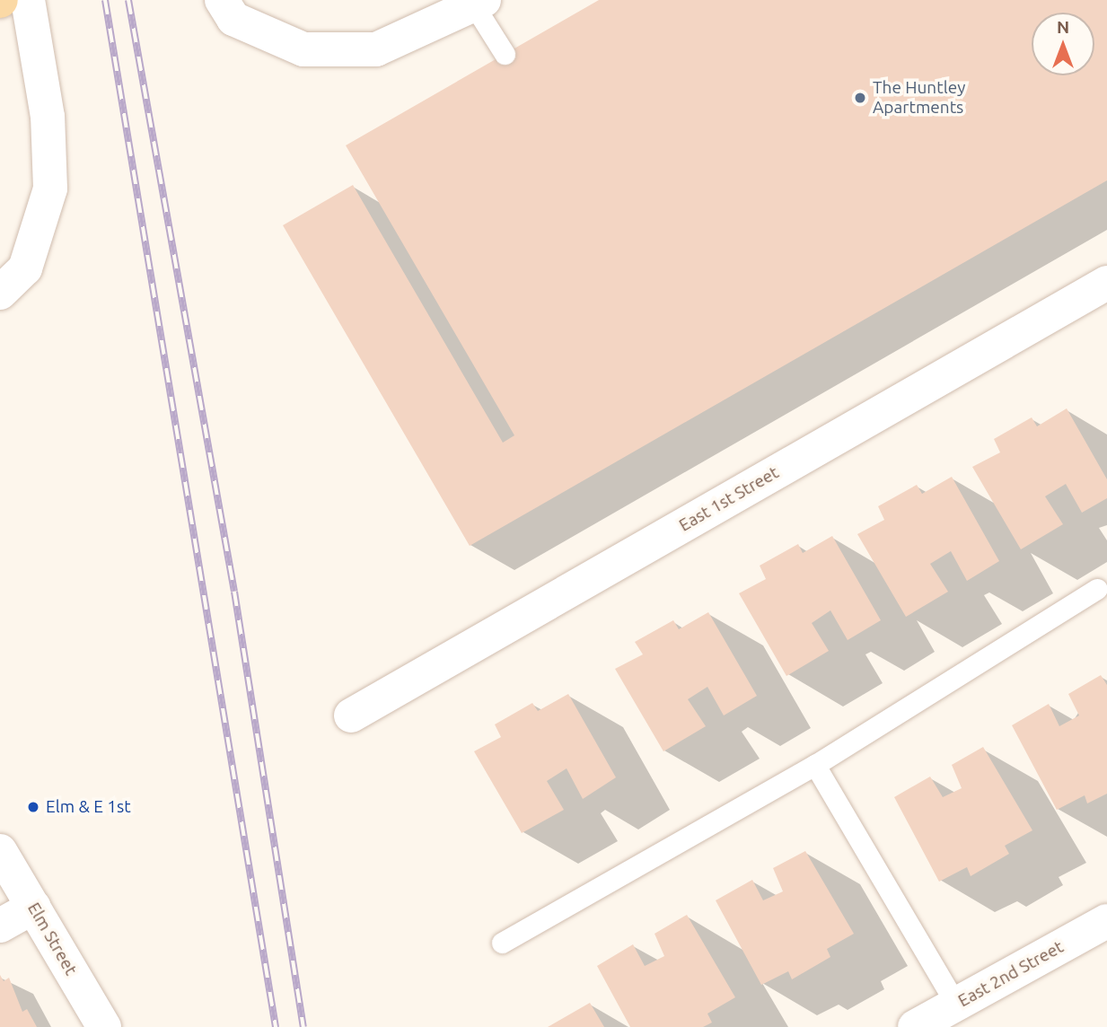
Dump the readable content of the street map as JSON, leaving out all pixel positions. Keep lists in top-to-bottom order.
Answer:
{
  "streets": {
    "street": ["East 1st Street", "Elm Street", "East 2nd Street"]
  },
  "places": ["The Huntley Apartments", "Elm & E 1st"],
  "north": "top"
}
